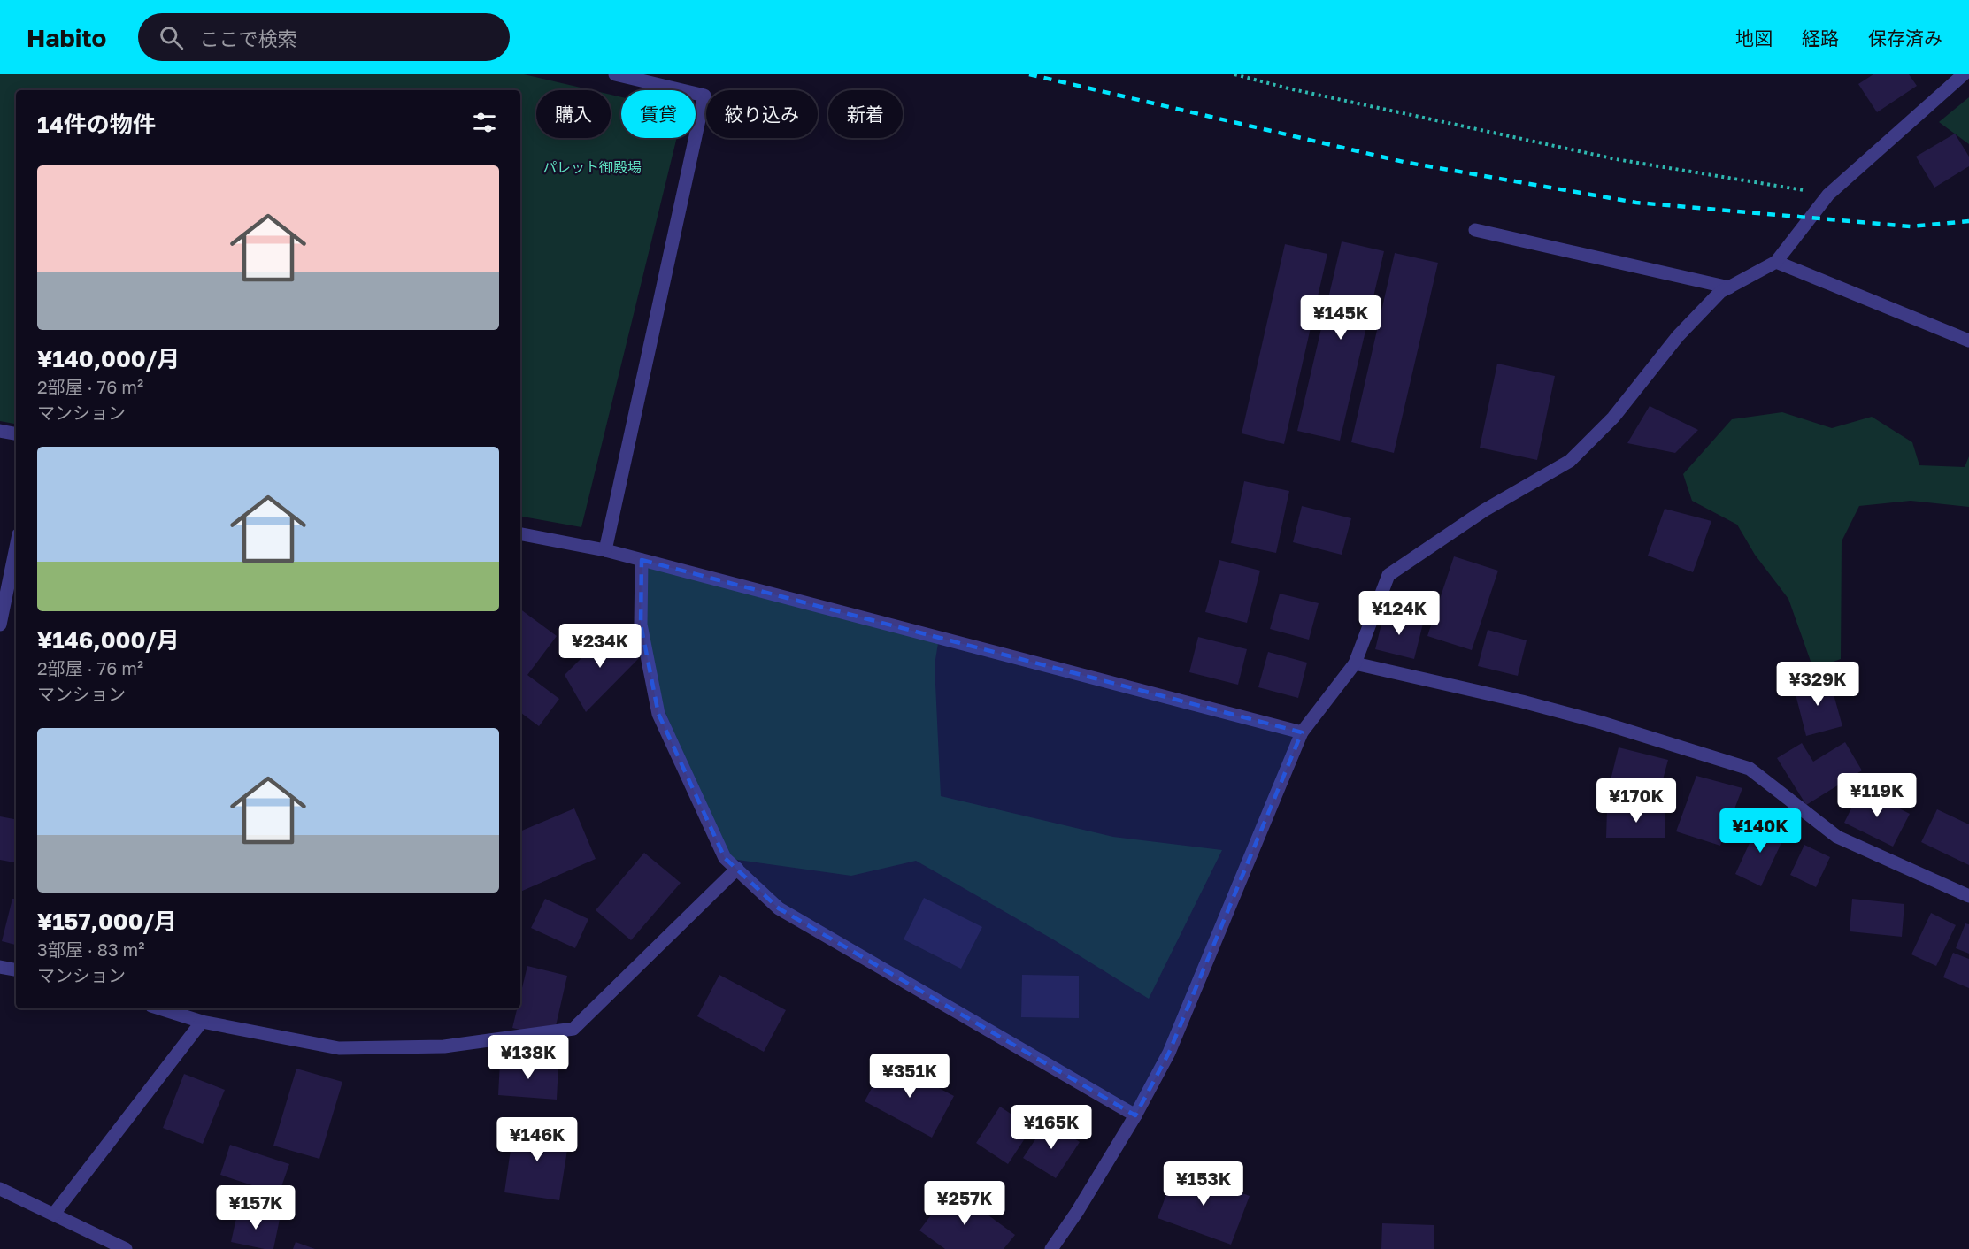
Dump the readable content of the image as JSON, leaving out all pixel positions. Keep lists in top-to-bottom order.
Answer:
{
  "parks": ["パレット御殿場"],
  "page": {
    "header": "Habito",
    "search": "ここで検索",
    "nav": ["地図", "経路", "保存済み"],
    "chip": [
      "購入",
      "賃貸",
      "絞り込み",
      "新着"
    ],
    "heading": "14件の物件",
    "list": [
      {
        "name": "¥140,000/月",
        "note": "2部屋 · 76 m² · マンション"
      },
      {
        "name": "¥146,000/月",
        "note": "2部屋 · 76 m² · マンション"
      },
      {
        "name": "¥157,000/月",
        "note": "3部屋 · 83 m² · マンション"
      }
    ],
    "price": [
      "¥145K",
      "¥124K",
      "¥234K",
      "¥329K",
      "¥119K",
      "¥170K",
      "¥140K",
      "¥138K",
      "¥351K",
      "¥165K",
      "¥146K",
      "¥153K",
      "¥257K",
      "¥157K"
    ]
  }
}
